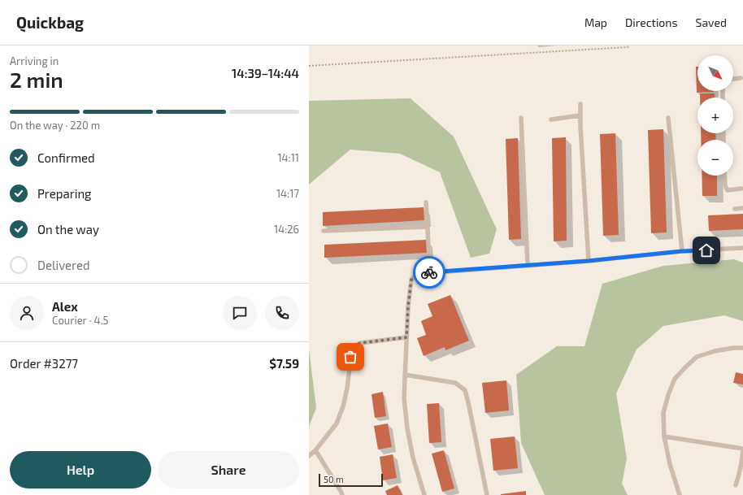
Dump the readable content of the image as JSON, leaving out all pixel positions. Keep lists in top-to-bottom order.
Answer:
{
  "scale_bar": "50 m",
  "north": "bottom right",
  "page": {
    "header": "Quickbag",
    "nav": ["Map", "Directions", "Saved"],
    "heading": ["2 min", "Arriving in", "14:39–14:44"],
    "panel": [
      "Alex",
      "Courier · 4.5",
      "Order #3277",
      "$7.59"
    ],
    "map_buttons": ["+", "−"],
    "bar": "On the way · 220 m",
    "list": [
      ["Confirmed", "14:11"],
      ["Preparing", "14:17"],
      ["On the way", "14:26"],
      "Delivered"
    ],
    "buttons": ["Help", "Share"],
    "scale": "50 m"
  }
}
